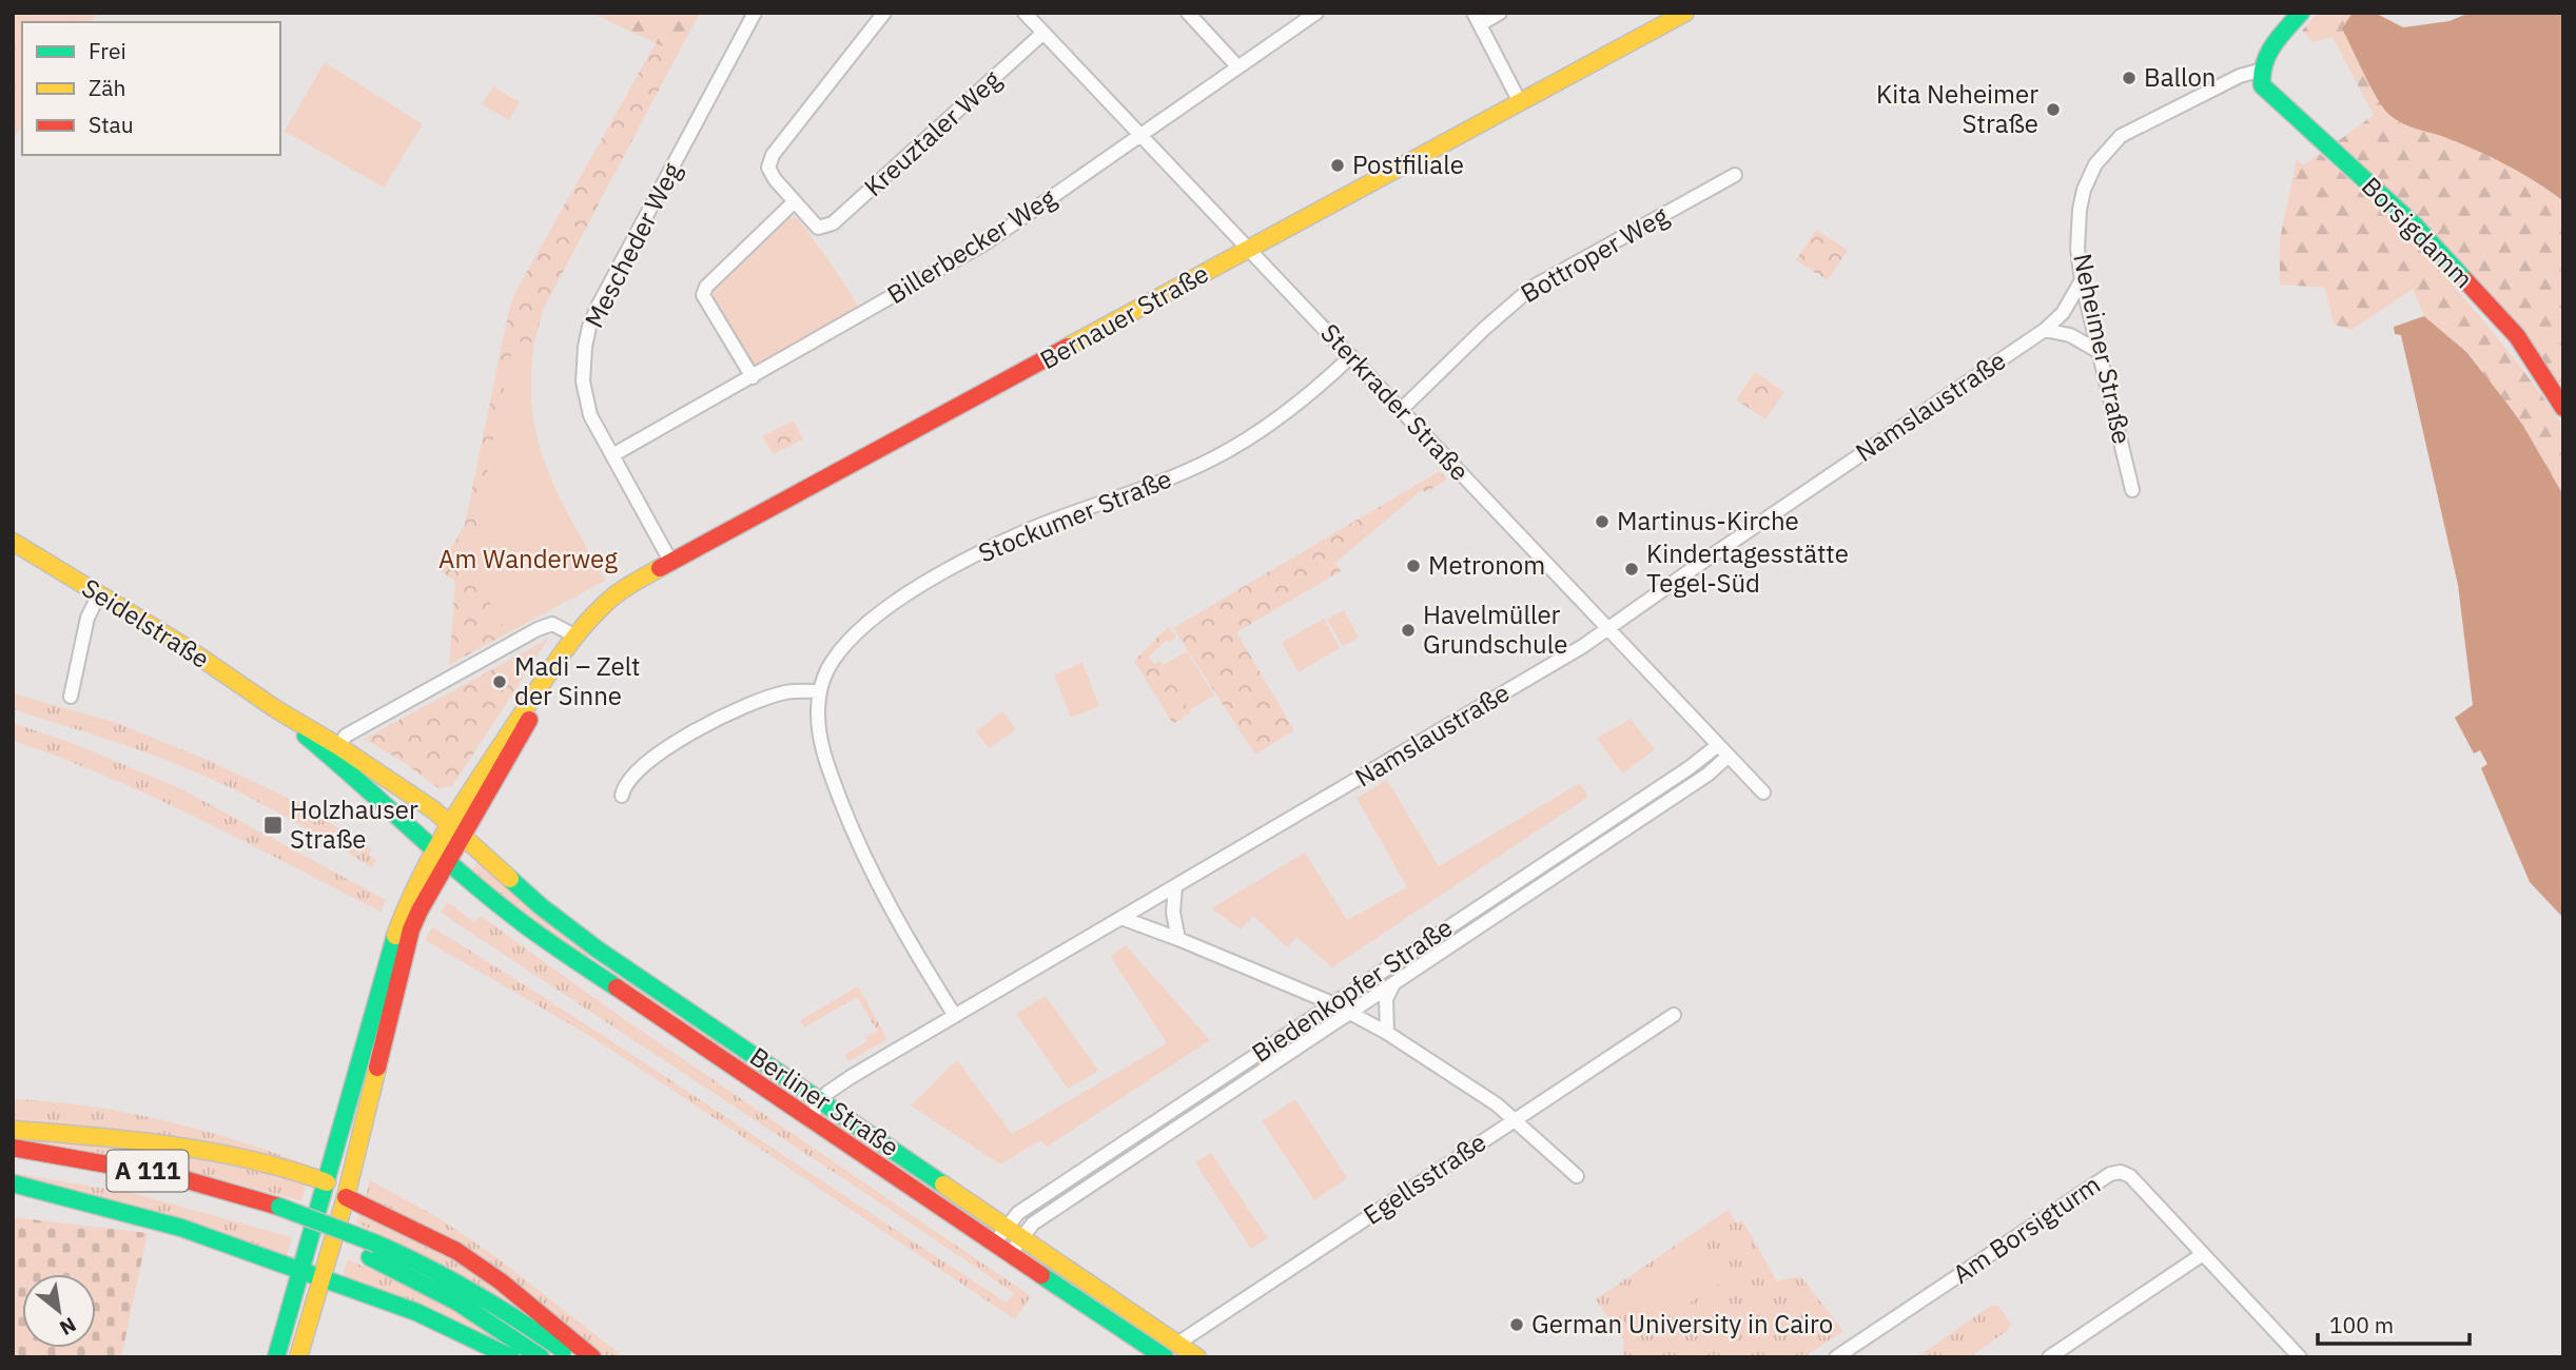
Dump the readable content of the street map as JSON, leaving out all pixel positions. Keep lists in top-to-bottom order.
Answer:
{
  "streets": {
    "main road": [
      "Borsigdamm",
      "Bernauer Straße",
      "Seidelstraße",
      "Berliner Straße",
      "A 111"
    ],
    "street": [
      "Kreuztaler Weg",
      "Mescheder Weg",
      "Billerbecker Weg",
      "Bottroper Weg",
      "Neheimer Straße",
      "Sterkrader Straße",
      "Namslaustraße",
      "Stockumer Straße",
      "Biedenkopfer Straße",
      "Egellsstraße",
      "Am Borsigturm"
    ]
  },
  "crossings": [
    ["Kreuztaler Weg", "Sterkrader Straße"],
    ["Borsigdamm", "Neheimer Straße"],
    ["Mescheder Weg", "Billerbecker Weg"],
    ["Mescheder Weg", "Bernauer Straße"],
    ["Billerbecker Weg", "Sterkrader Straße"],
    ["Bottroper Weg", "Sterkrader Straße"],
    ["Bernauer Straße", "Sterkrader Straße"],
    ["Bernauer Straße", "Seidelstraße"],
    ["Bernauer Straße", "Berliner Straße"],
    ["Neheimer Straße", "Namslaustraße"],
    ["Sterkrader Straße", "Namslaustraße"],
    ["Sterkrader Straße", "Stockumer Straße"],
    ["Sterkrader Straße", "Biedenkopfer Straße"],
    ["Namslaustraße", "Stockumer Straße"],
    ["Namslaustraße", "Berliner Straße"],
    ["Seidelstraße", "Berliner Straße"],
    ["Biedenkopfer Straße", "Berliner Straße"],
    ["Berliner Straße", "Egellsstraße"]
  ],
  "parks": ["Am Wanderweg"],
  "places": {
    "other": [
      "Ballon",
      "Kita Neheimer Straße",
      "Postfiliale",
      "Martinus-Kirche",
      "Metronom",
      "Kindertagesstätte Tegel-Süd",
      "Havelmüller Grundschule",
      "Madi – Zelt der Sinne",
      "German University in Cairo"
    ],
    "transit": ["Holzhauser Straße"]
  },
  "legend": ["Frei", "Zäh", "Stau"],
  "scale_bar": "100 m",
  "north": "bottom right"
}
